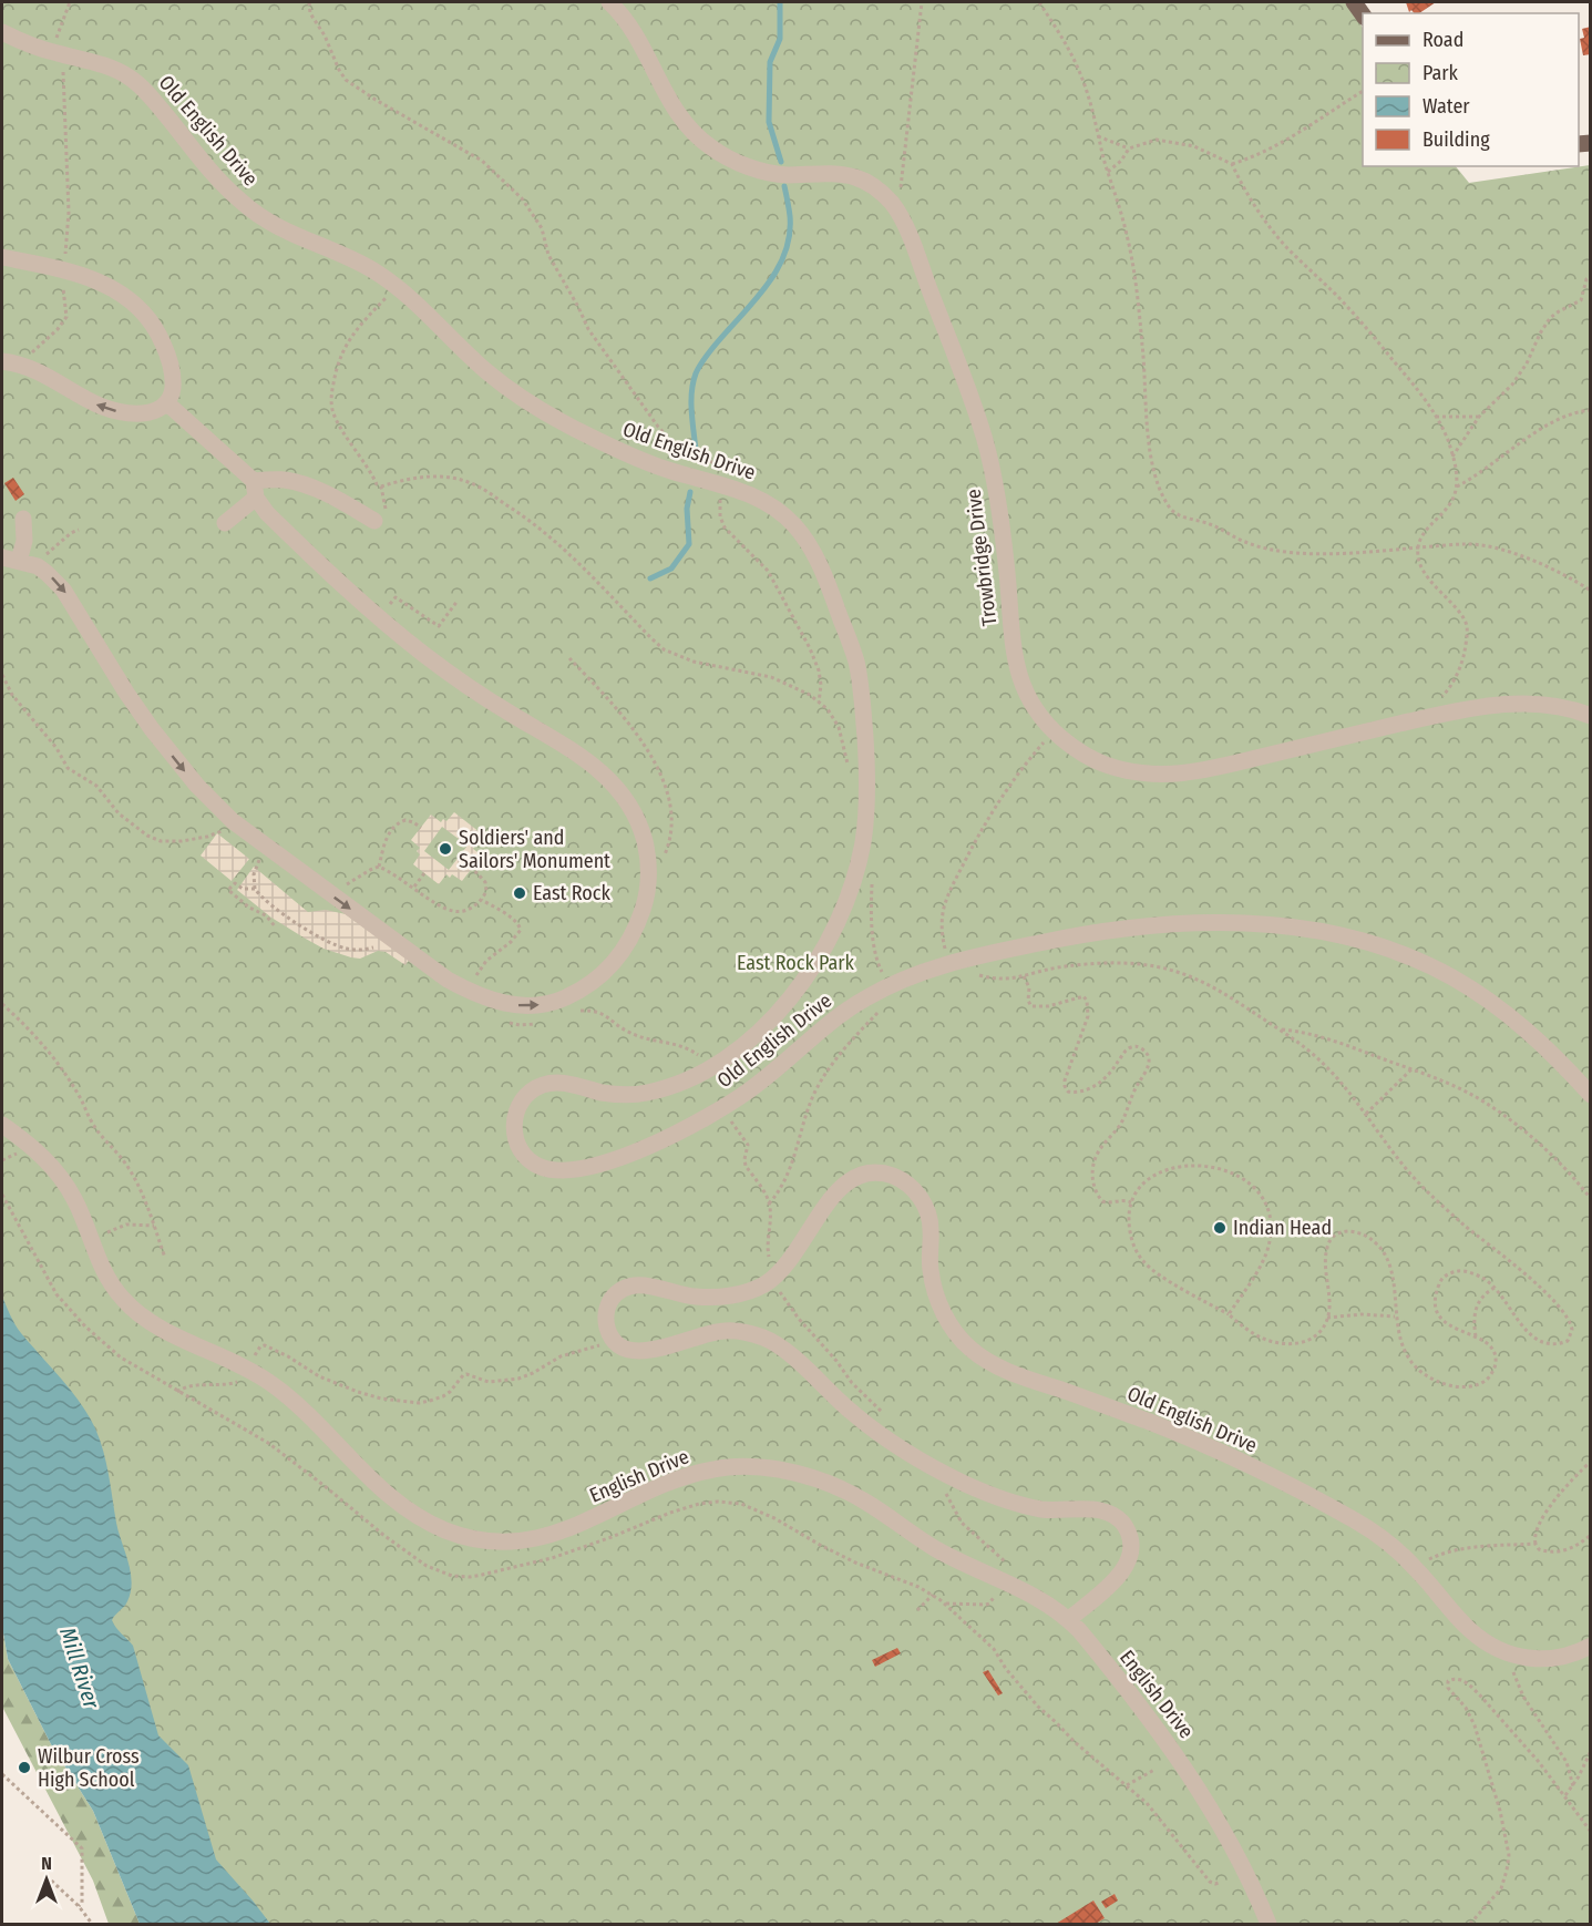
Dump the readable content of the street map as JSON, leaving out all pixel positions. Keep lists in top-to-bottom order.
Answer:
{
  "streets": {
    "street": ["Old English Drive", "Trowbridge Drive", "English Drive"]
  },
  "water": ["Mill River"],
  "parks": ["East Rock Park"],
  "places": [
    "Soldiers' and Sailors' Monument",
    "East Rock",
    "Indian Head",
    "Wilbur Cross High School"
  ],
  "legend": [
    "Road",
    "Park",
    "Water",
    "Building"
  ],
  "north": "top"
}
